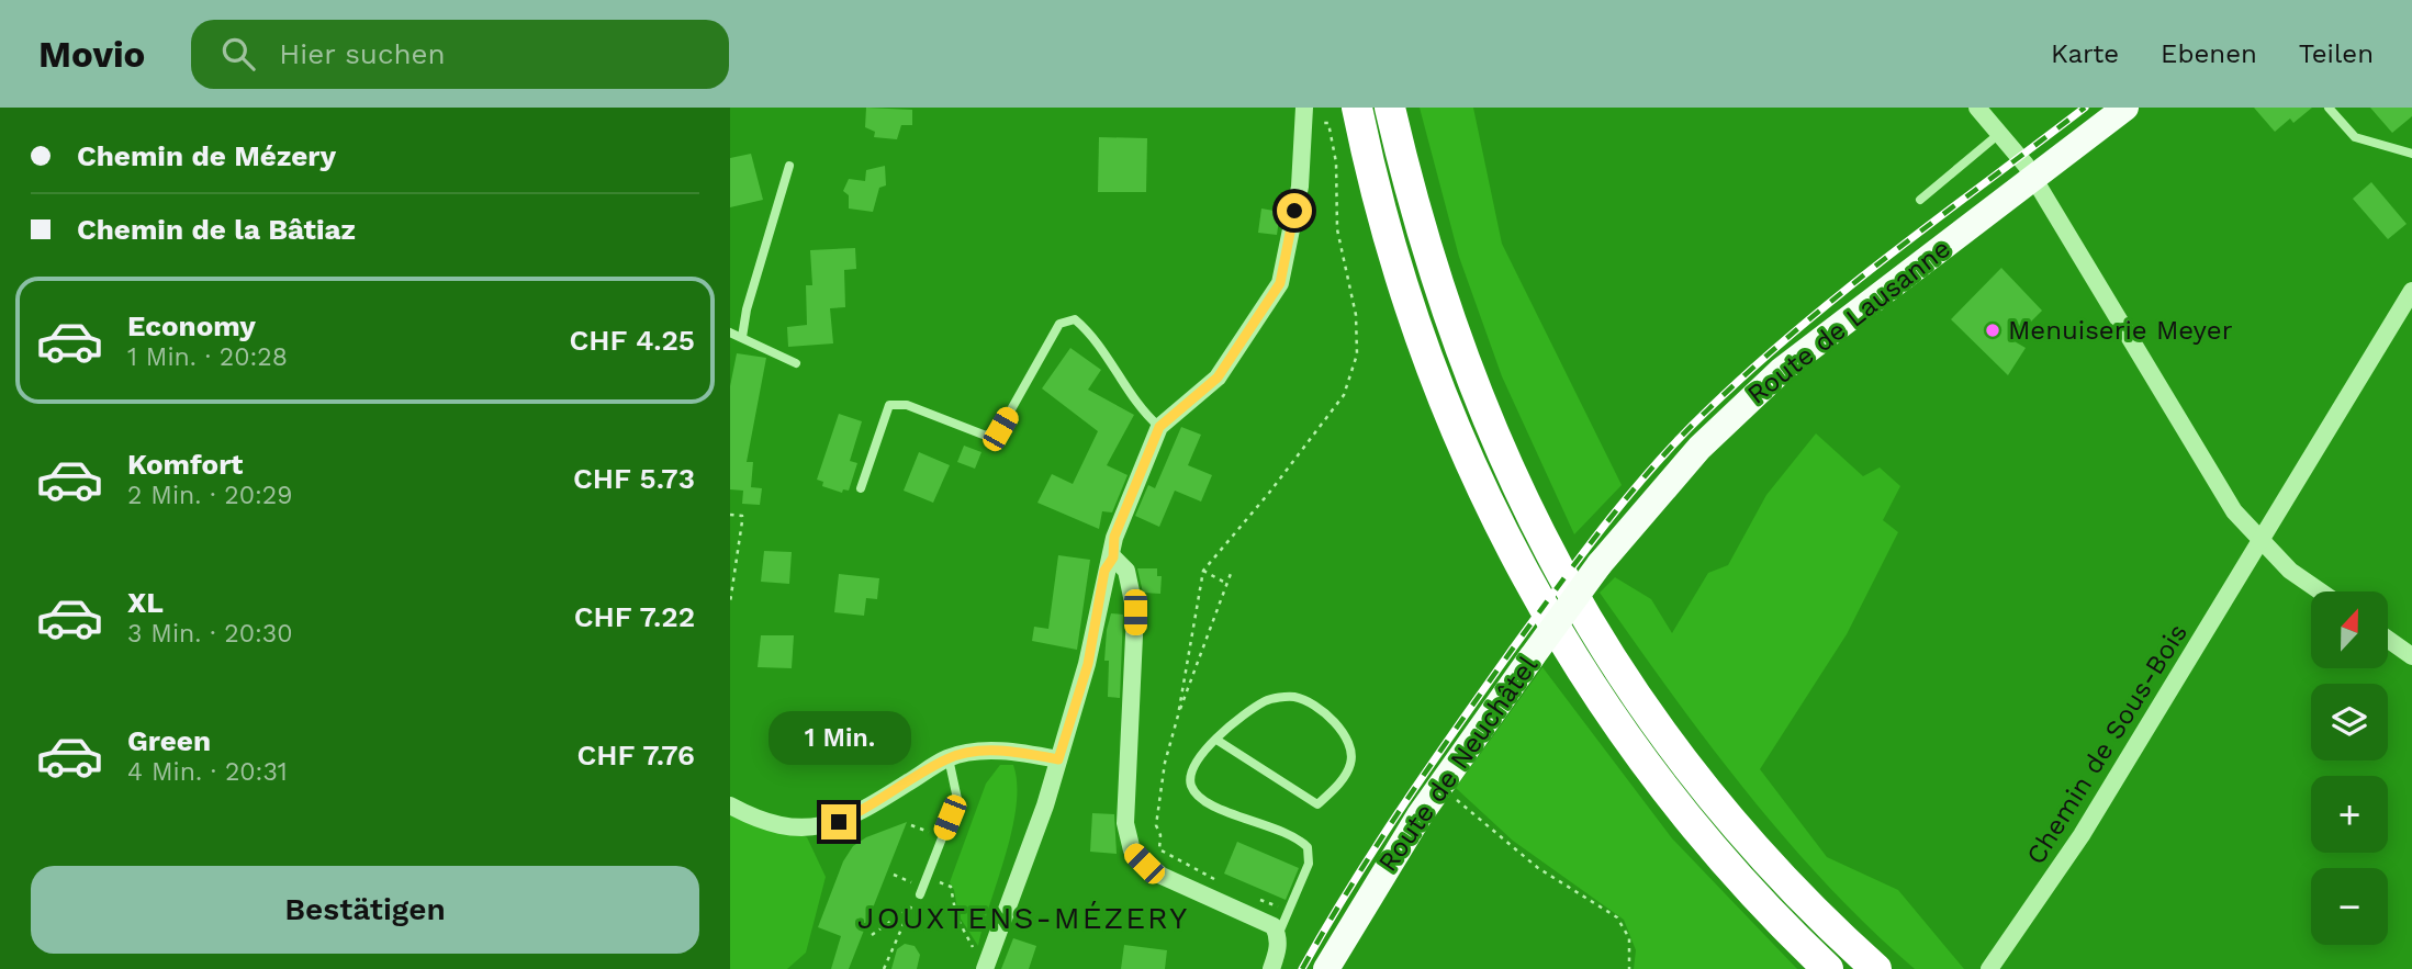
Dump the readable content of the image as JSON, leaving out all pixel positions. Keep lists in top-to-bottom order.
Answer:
{
  "streets": {
    "main road": ["Route de Lausanne", "Route de Neuchâtel"],
    "street": ["Chemin de Sous-Bois"]
  },
  "crossings": [
    ["Route de Lausanne", "Route de Neuchâtel"]
  ],
  "districts": ["JOUXTENS-MÉZERY"],
  "places": ["Menuiserie Meyer"],
  "north": "top",
  "page": {
    "header": "Movio",
    "search": "Hier suchen",
    "nav": ["Karte", "Ebenen", "Teilen"],
    "banner": ["Chemin de Mézery", "Chemin de la Bâtiaz"],
    "list": [
      {
        "name": "Economy",
        "note": "1 Min. · 20:28",
        "value": "CHF 4.25"
      },
      {
        "name": "Komfort",
        "note": "2 Min. · 20:29",
        "value": "CHF 5.73"
      },
      {
        "name": "XL",
        "note": "3 Min. · 20:30",
        "value": "CHF 7.22"
      },
      {
        "name": "Green",
        "note": "4 Min. · 20:31",
        "value": "CHF 7.76"
      }
    ],
    "map_buttons": ["+", "−"],
    "bubble": "1 Min.",
    "buttons": "Bestätigen"
  }
}
